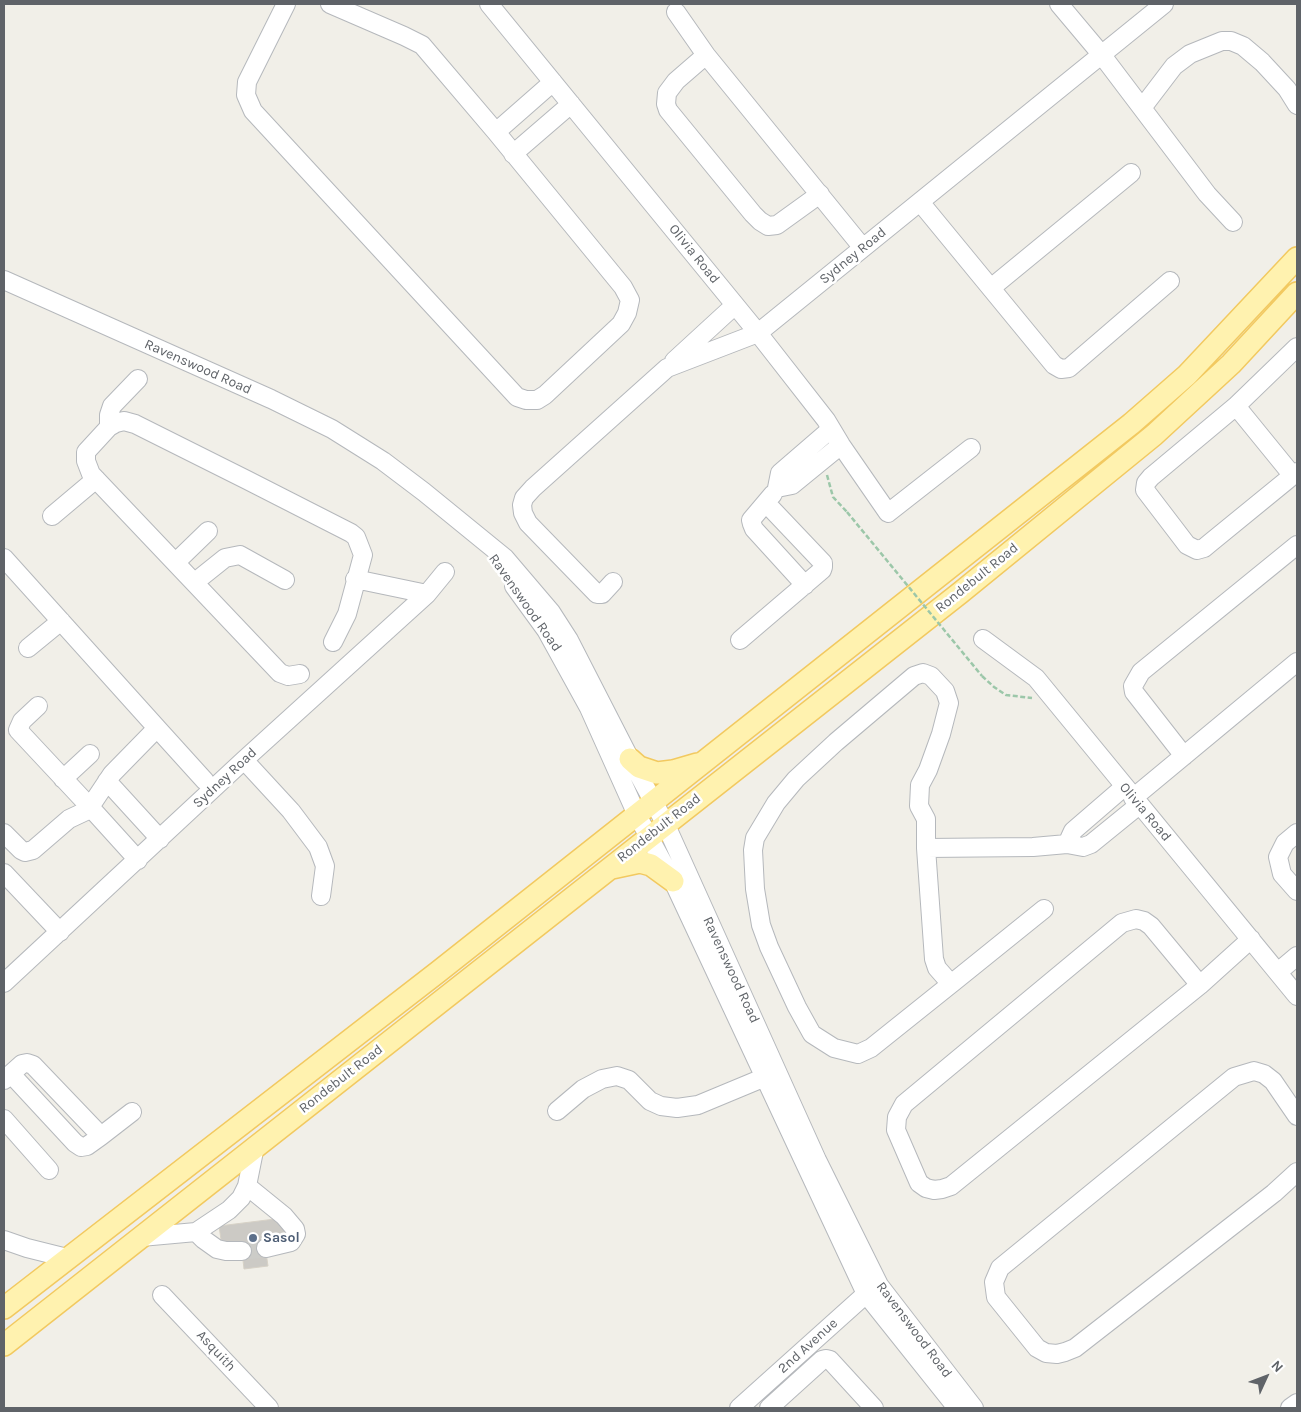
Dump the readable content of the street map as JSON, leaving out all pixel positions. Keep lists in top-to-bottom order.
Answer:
{
  "streets": {
    "main road": ["Rondebult Road"],
    "street": [
      "Olivia Road",
      "Sydney Road",
      "Ravenswood Road",
      "2nd Avenue",
      "Asquith"
    ]
  },
  "crossings": [
    ["Olivia Road", "Sydney Road"],
    ["Ravenswood Road", "Rondebult Road"],
    ["Ravenswood Road", "2nd Avenue"]
  ],
  "places": ["Sasol"],
  "north": "top right"
}
